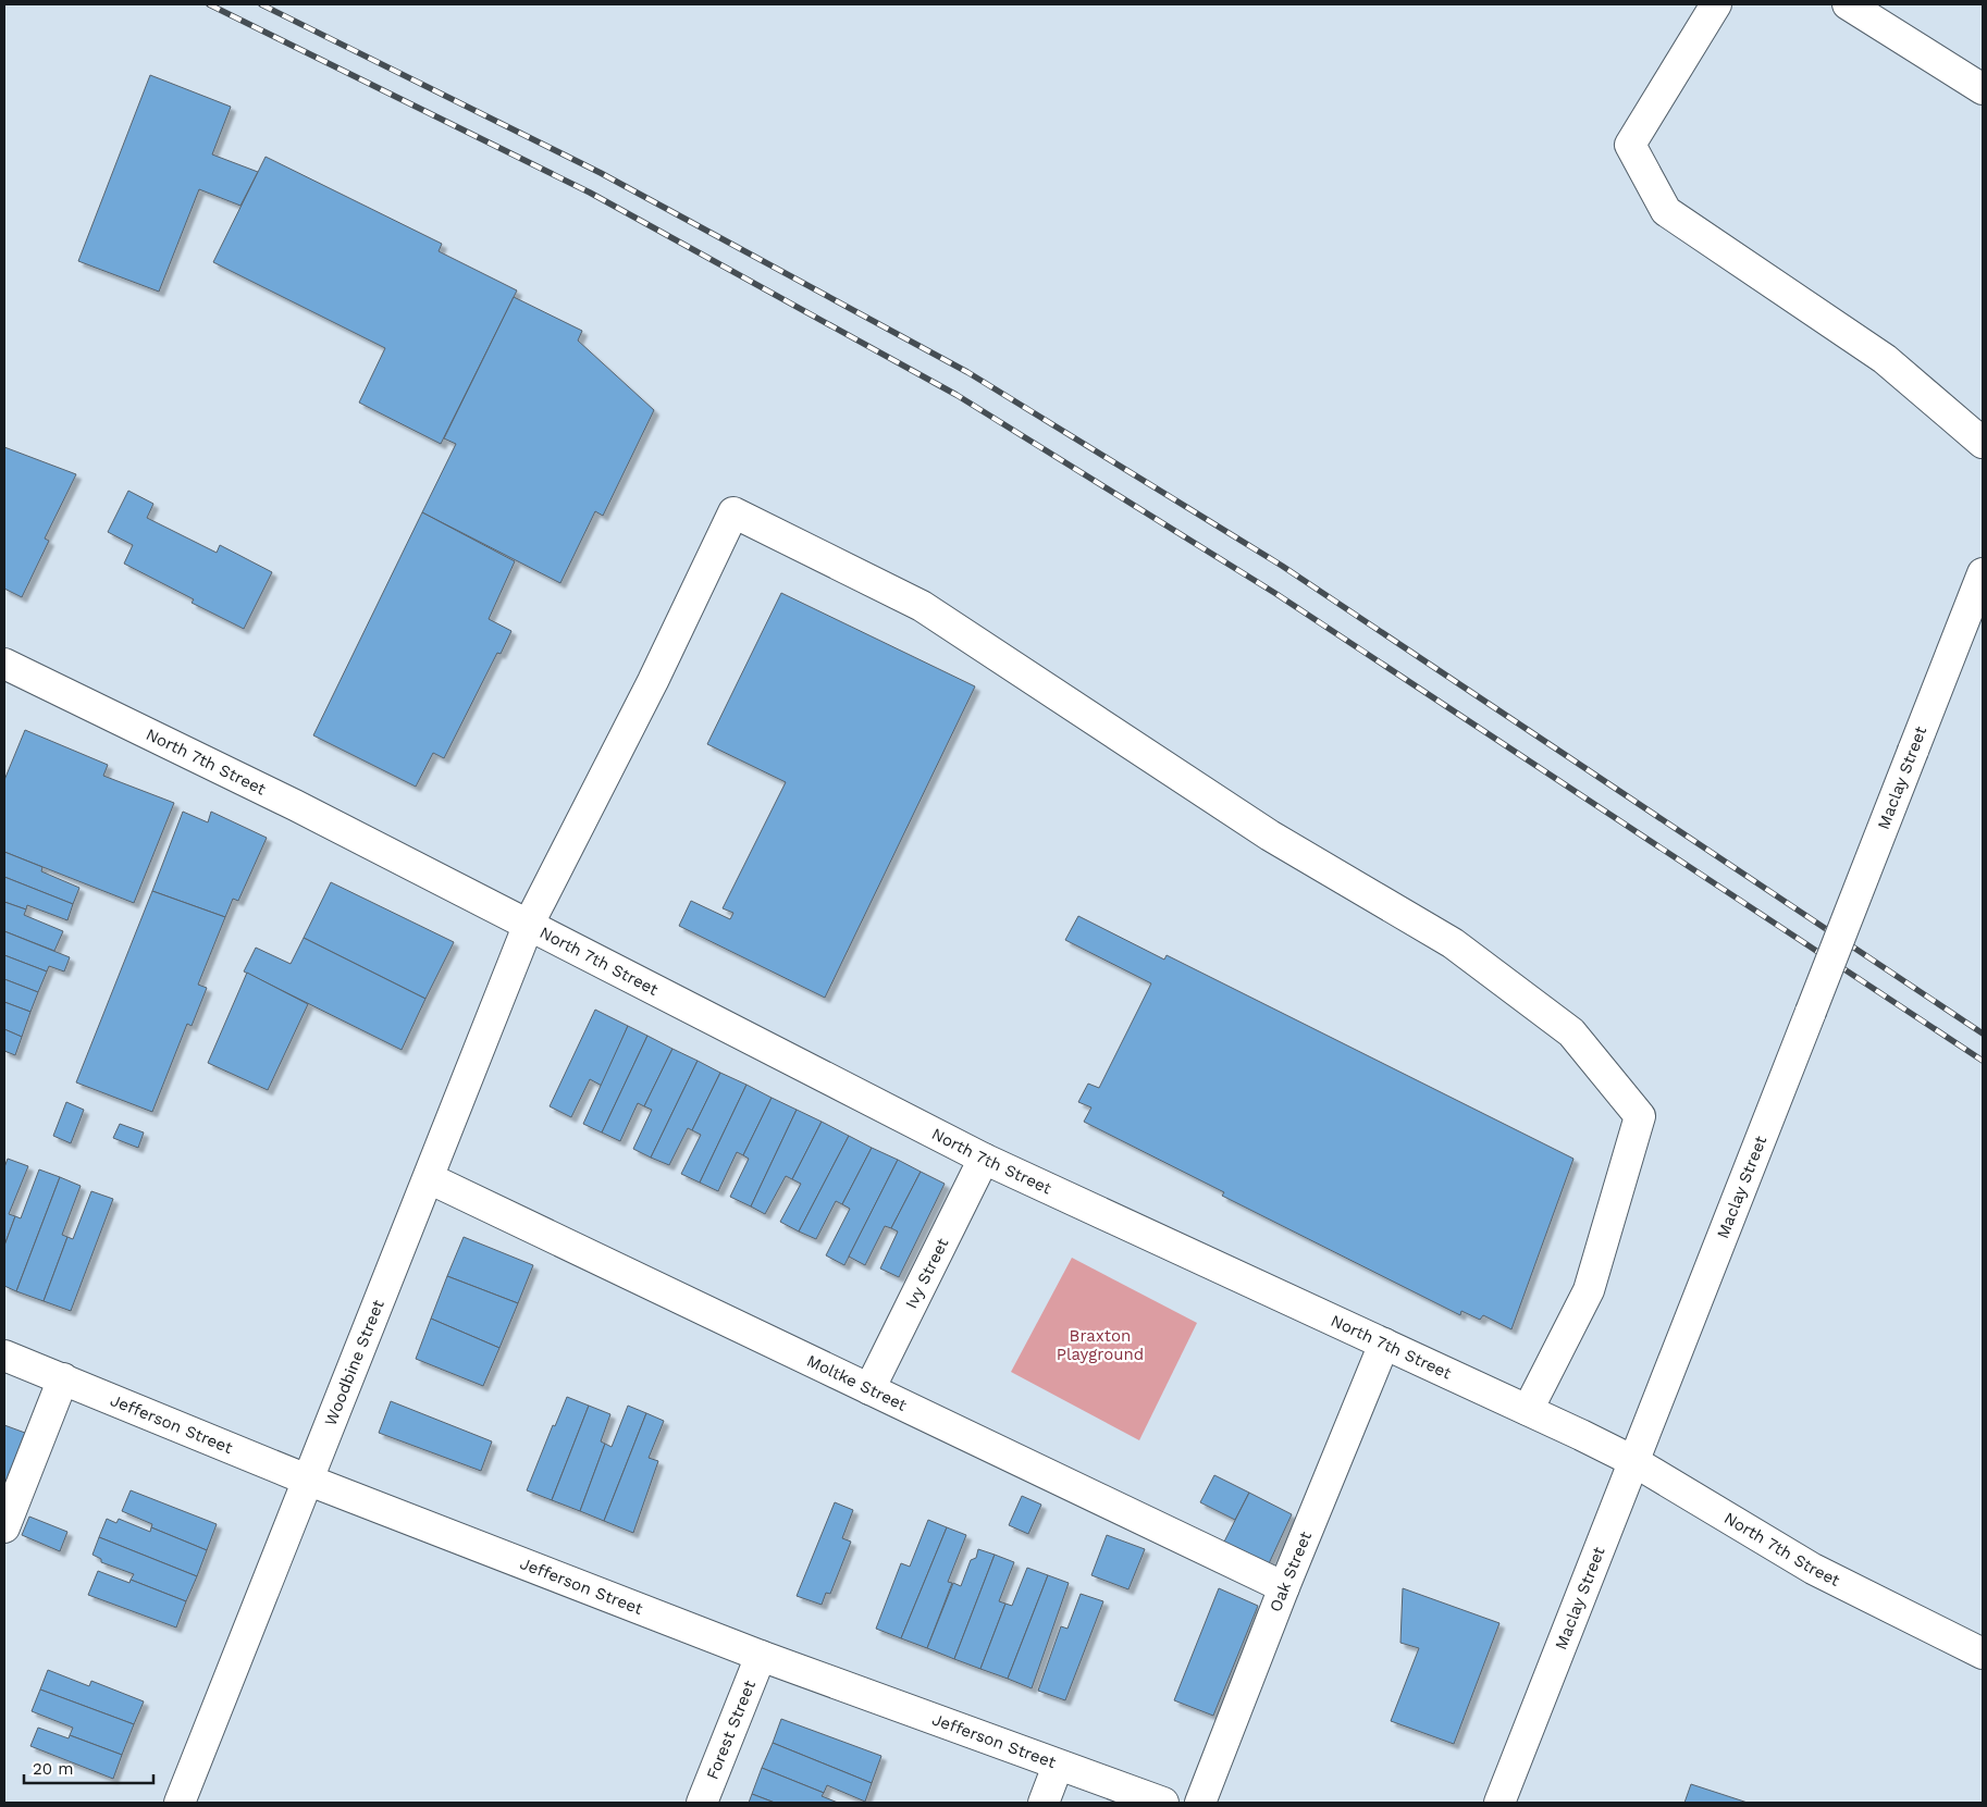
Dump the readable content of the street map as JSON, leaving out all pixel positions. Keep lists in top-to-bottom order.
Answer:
{
  "streets": {
    "street": [
      "North 7th Street",
      "Maclay Street",
      "Ivy Street",
      "Woodbine Street",
      "Moltke Street",
      "Jefferson Street",
      "Oak Street",
      "Forest Street"
    ]
  },
  "crossings": [
    ["North 7th Street", "Maclay Street"],
    ["North 7th Street", "Ivy Street"],
    ["North 7th Street", "Woodbine Street"],
    ["North 7th Street", "Oak Street"],
    ["Ivy Street", "Moltke Street"],
    ["Woodbine Street", "Moltke Street"],
    ["Woodbine Street", "Jefferson Street"],
    ["Moltke Street", "Oak Street"],
    ["Jefferson Street", "Forest Street"]
  ],
  "parks": ["Braxton Playground"],
  "scale_bar": "20 m"
}
